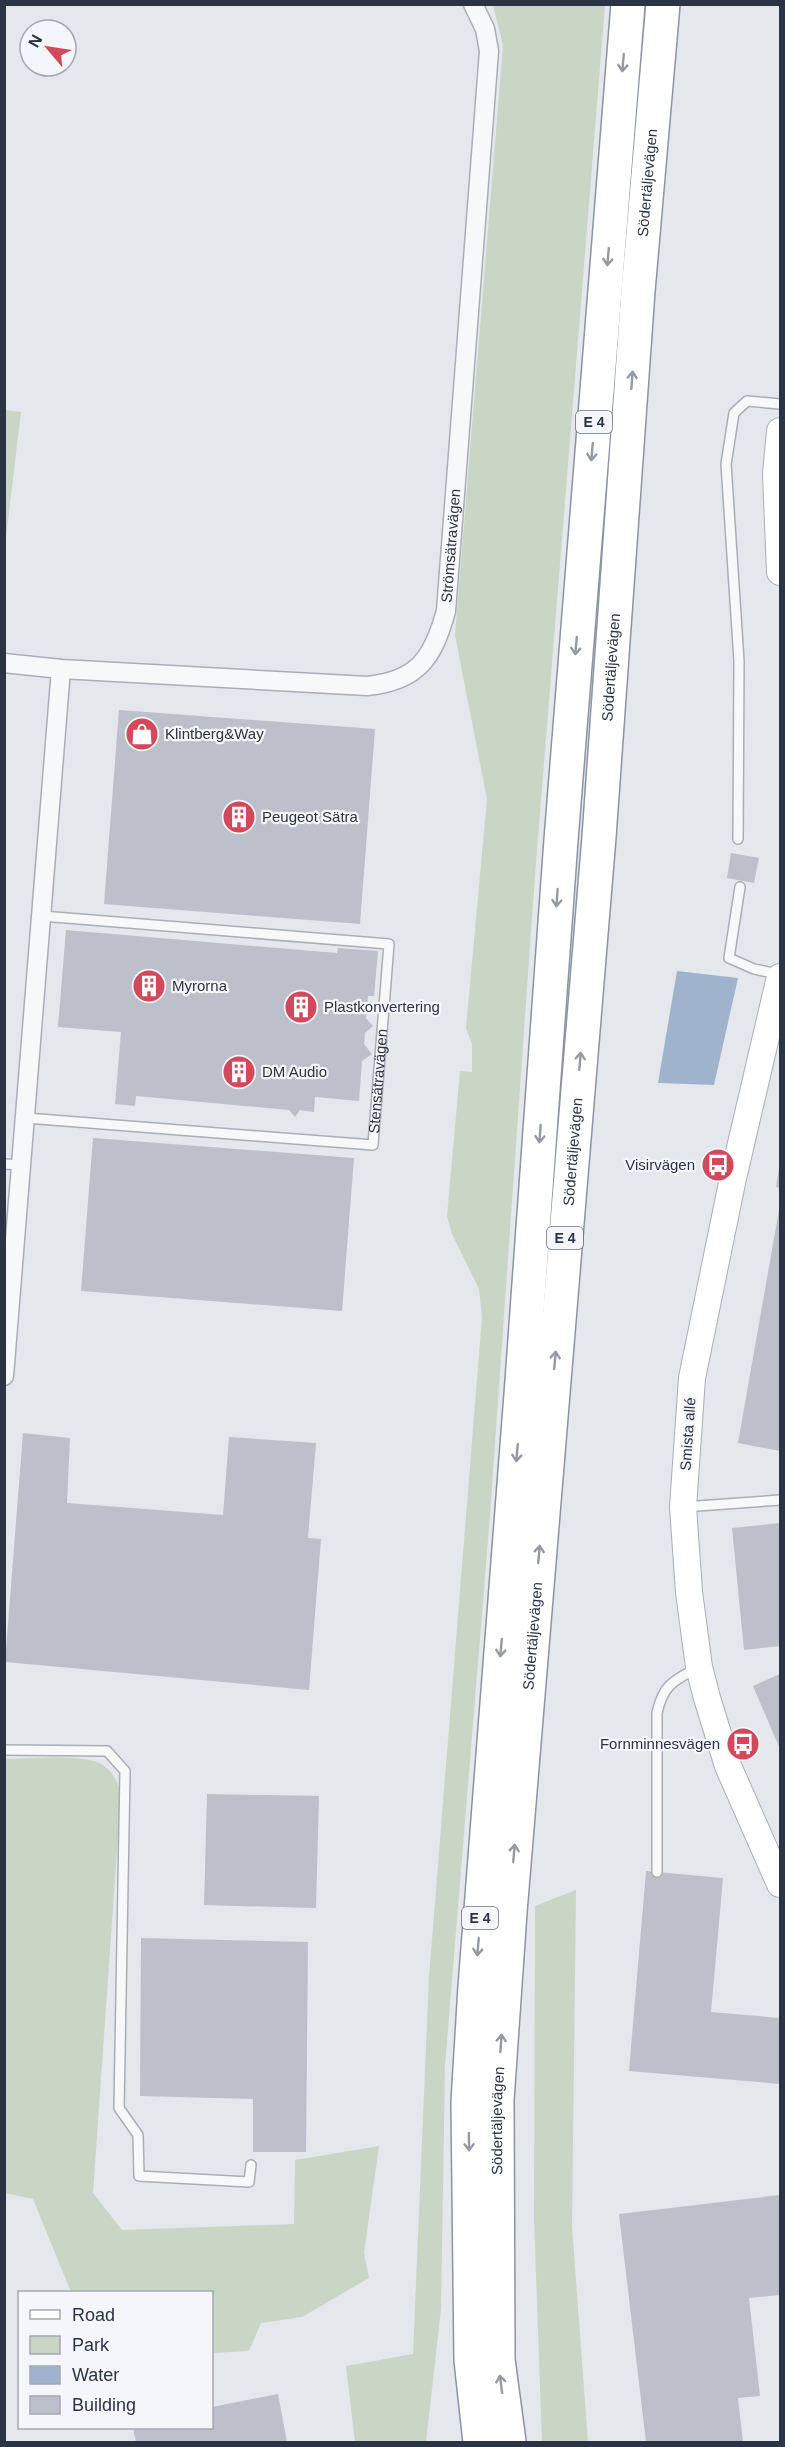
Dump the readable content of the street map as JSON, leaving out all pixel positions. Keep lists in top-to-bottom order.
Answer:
{
  "streets": {
    "highway": ["Södertäljevägen", "E 4"],
    "street": ["Strömsätravägen", "Smista allé"],
    "lane": ["Stensätravägen"]
  },
  "places": {
    "shop": ["Klintberg&Way"],
    "building": [
      "Peugeot Sätra",
      "Myrorna",
      "Plastkonvertering",
      "DM Audio"
    ],
    "bus stop": ["Visirvägen", "Fornminnesvägen"]
  },
  "legend": [
    "Road",
    "Park",
    "Water",
    "Building"
  ],
  "north": "top left"
}
